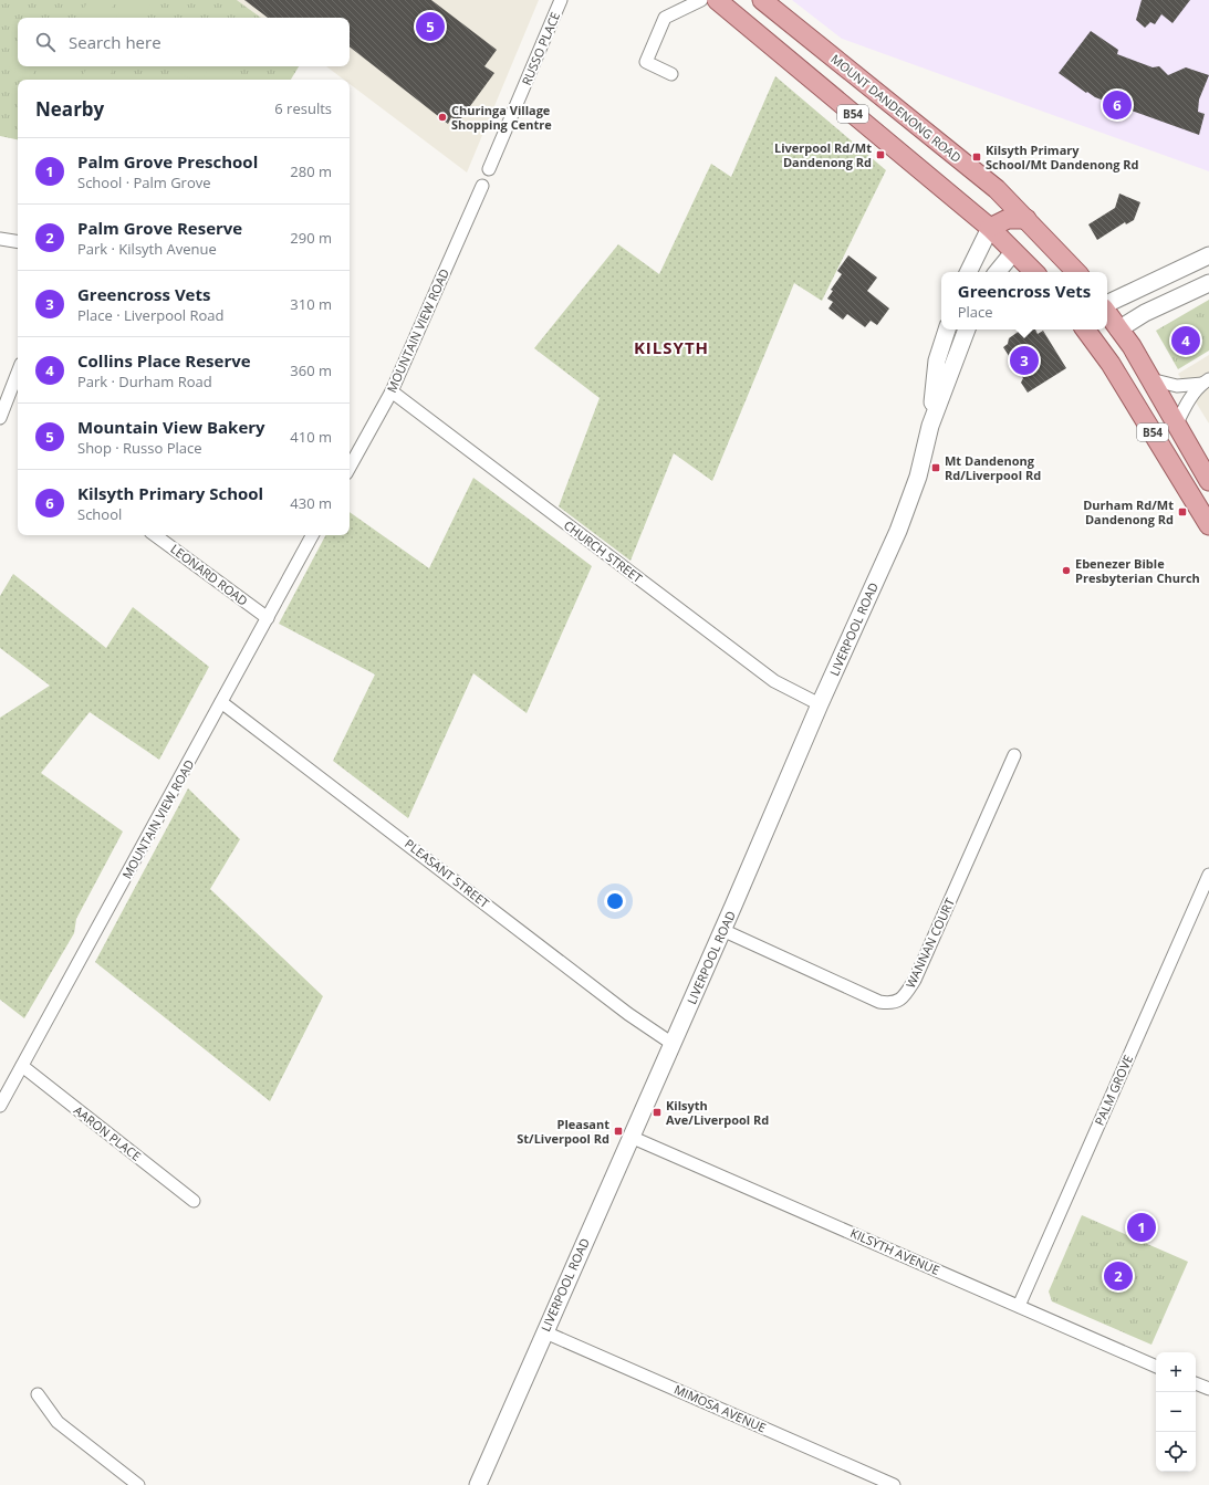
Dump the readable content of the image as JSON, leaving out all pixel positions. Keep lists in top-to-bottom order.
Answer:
{
  "streets": {
    "main road": ["MOUNT DANDENONG ROAD", "B54", "LIVERPOOL ROAD"],
    "street": [
      "RUSSO PLACE",
      "MOUNTAIN VIEW ROAD",
      "CHURCH STREET",
      "LEONARD ROAD",
      "PLEASANT STREET",
      "WANNAN COURT",
      "PALM GROVE",
      "AARON PLACE",
      "KILSYTH AVENUE",
      "MIMOSA AVENUE"
    ]
  },
  "crossings": [
    ["MOUNTAIN VIEW ROAD", "CHURCH STREET"],
    ["MOUNTAIN VIEW ROAD", "LEONARD ROAD"],
    ["MOUNTAIN VIEW ROAD", "PLEASANT STREET"],
    ["MOUNTAIN VIEW ROAD", "AARON PLACE"],
    ["CHURCH STREET", "LIVERPOOL ROAD"],
    ["LIVERPOOL ROAD", "PLEASANT STREET"],
    ["LIVERPOOL ROAD", "WANNAN COURT"],
    ["LIVERPOOL ROAD", "KILSYTH AVENUE"],
    ["LIVERPOOL ROAD", "MIMOSA AVENUE"],
    ["PALM GROVE", "KILSYTH AVENUE"]
  ],
  "districts": ["KILSYTH"],
  "places": {
    "other": ["Churinga Village Shopping Centre", "Ebenezer Bible Presbyterian Church"],
    "transit": [
      "Liverpool Rd/Mt Dandenong Rd",
      "Kilsyth Primary School/Mt Dandenong Rd",
      "Mt Dandenong Rd/Liverpool Rd",
      "Durham Rd/Mt Dandenong Rd",
      "Kilsyth Ave/Liverpool Rd",
      "Pleasant St/Liverpool Rd"
    ]
  },
  "page": {
    "pins": [
      "5",
      "6",
      "4",
      "3",
      "1",
      "2"
    ],
    "search": "Search here",
    "heading": ["Nearby", "6 results"],
    "list": [
      {
        "mark": "1",
        "name": "Palm Grove Preschool",
        "note": "School · Palm Grove",
        "value": "280 m"
      },
      {
        "mark": "2",
        "name": "Palm Grove Reserve",
        "note": "Park · Kilsyth Avenue",
        "value": "290 m"
      },
      {
        "mark": "3",
        "name": "Greencross Vets",
        "note": "Place · Liverpool Road",
        "value": "310 m"
      },
      {
        "mark": "4",
        "name": "Collins Place Reserve",
        "note": "Park · Durham Road",
        "value": "360 m"
      },
      {
        "mark": "5",
        "name": "Mountain View Bakery",
        "note": "Shop · Russo Place",
        "value": "410 m"
      },
      {
        "mark": "6",
        "name": "Kilsyth Primary School",
        "note": "School",
        "value": "430 m"
      }
    ],
    "popup": ["Greencross Vets", "Place"],
    "map_buttons": ["+", "−"]
  }
}
